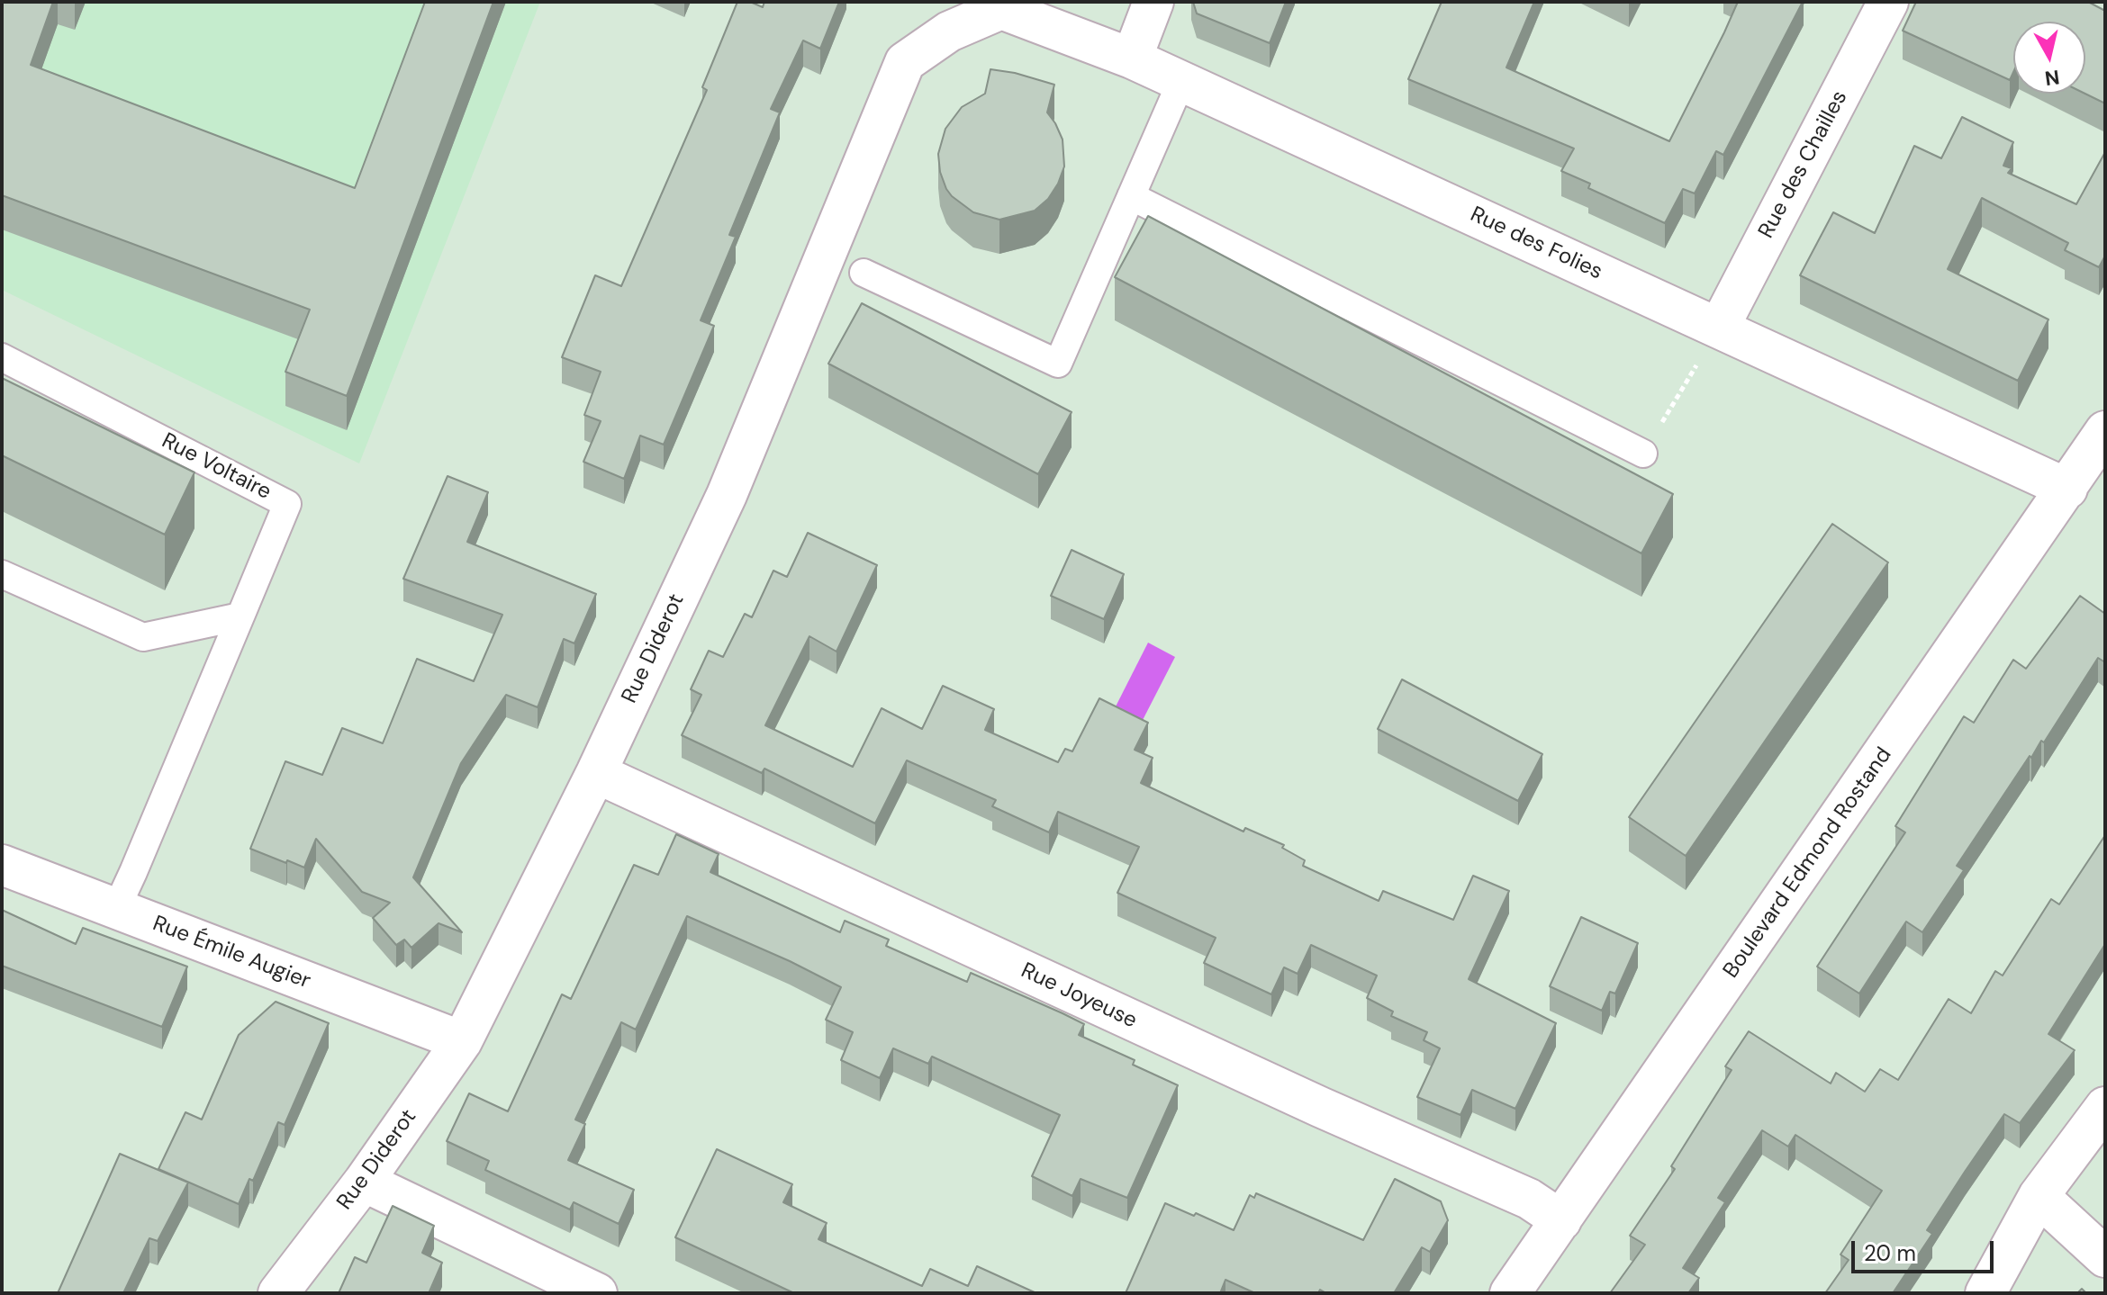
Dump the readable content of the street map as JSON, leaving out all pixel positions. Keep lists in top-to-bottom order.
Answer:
{
  "streets": {
    "street": [
      "Rue des Chailles",
      "Rue des Folies",
      "Rue Diderot",
      "Boulevard Edmond Rostand",
      "Rue Émile Augier",
      "Rue Joyeuse"
    ],
    "lane": ["Rue Voltaire"]
  },
  "crossings": [
    ["Rue des Chailles", "Rue des Folies"],
    ["Rue des Folies", "Rue Diderot"],
    ["Rue des Folies", "Boulevard Edmond Rostand"],
    ["Rue Diderot", "Rue Émile Augier"],
    ["Rue Diderot", "Rue Joyeuse"],
    ["Boulevard Edmond Rostand", "Rue Joyeuse"]
  ],
  "scale_bar": "20 m",
  "north": "bottom"
}
